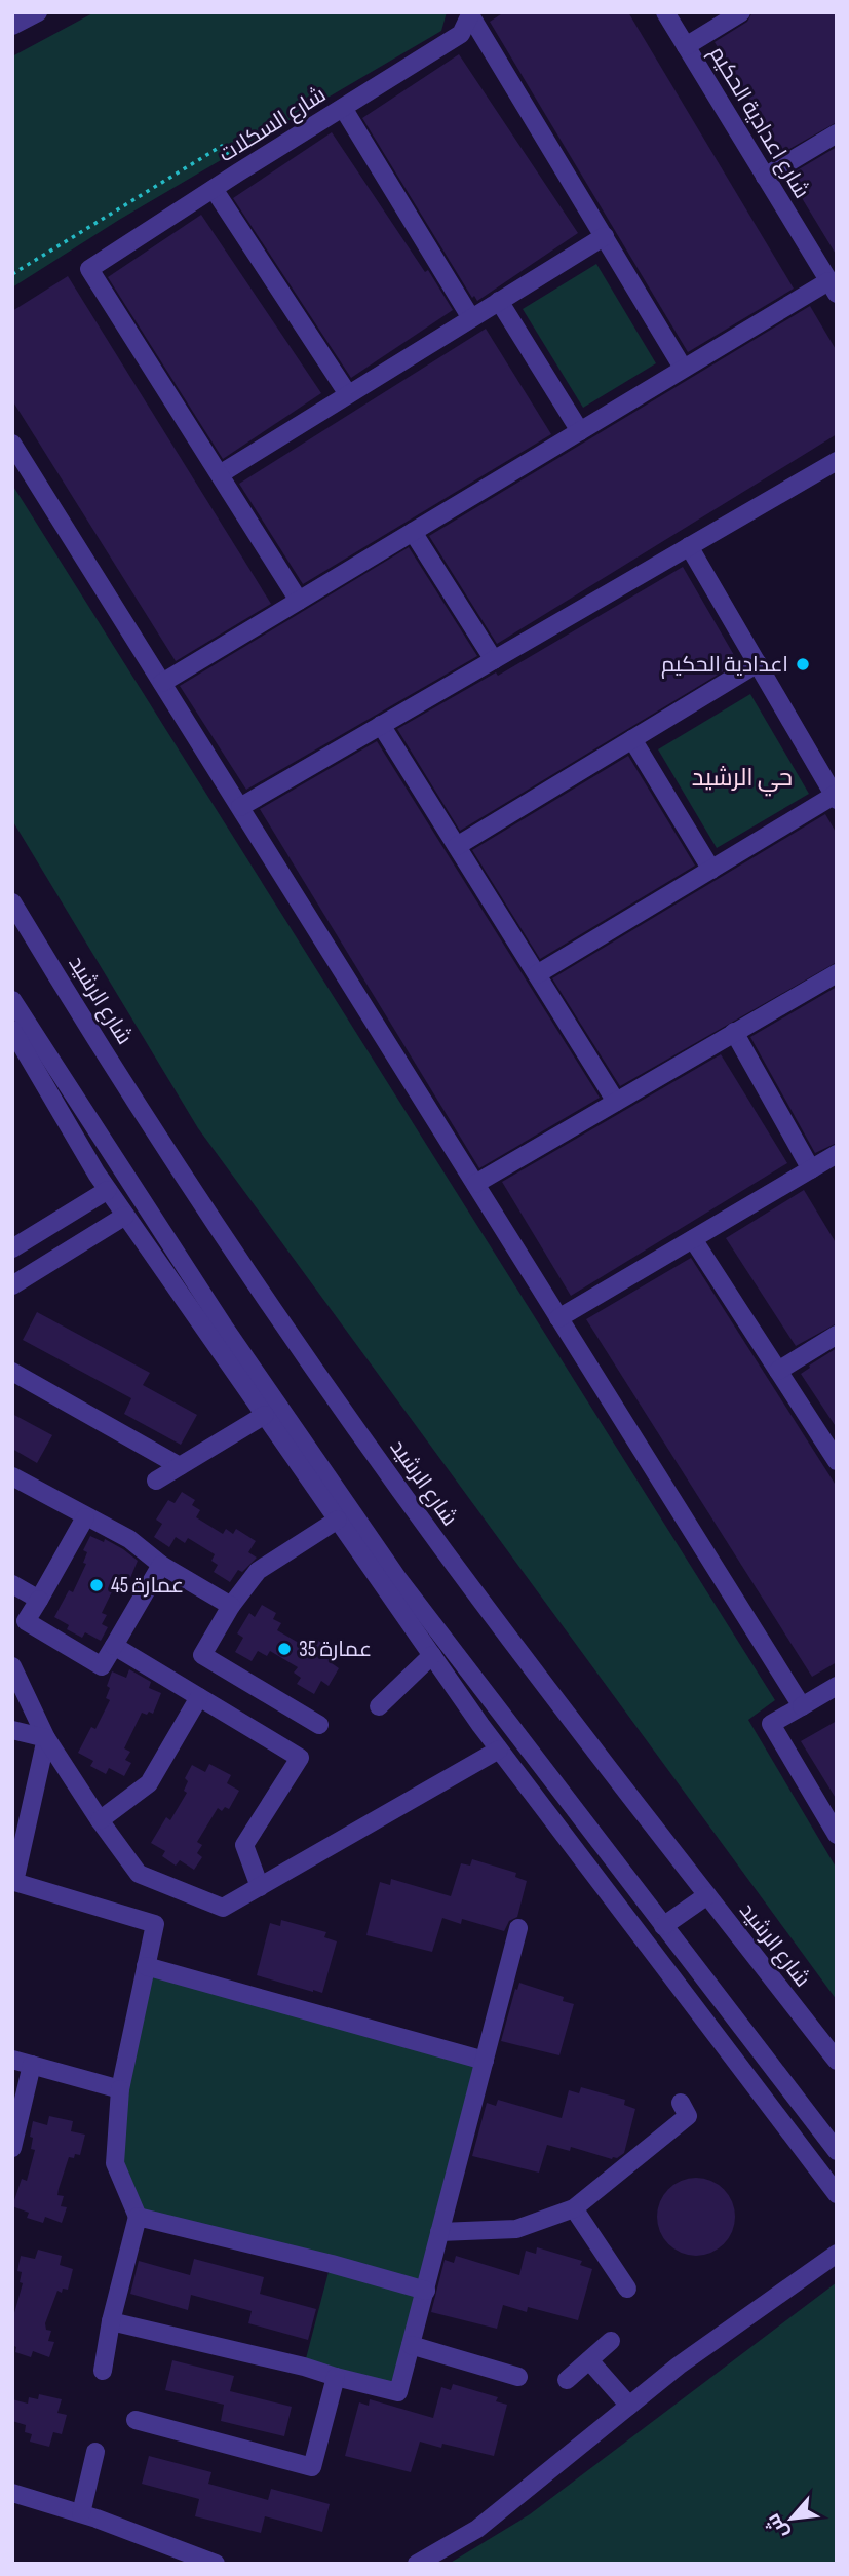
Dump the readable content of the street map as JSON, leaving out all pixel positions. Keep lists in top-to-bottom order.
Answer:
{
  "streets": {
    "street": ["شارع اعدادية الحكيم", "شارع السكلات", "شارع الرشيد"]
  },
  "districts": ["حي الرشيد"],
  "places": ["اعدادية الحكيم", "عمارة 45", "عمارة 35"],
  "north": "bottom left"
}
